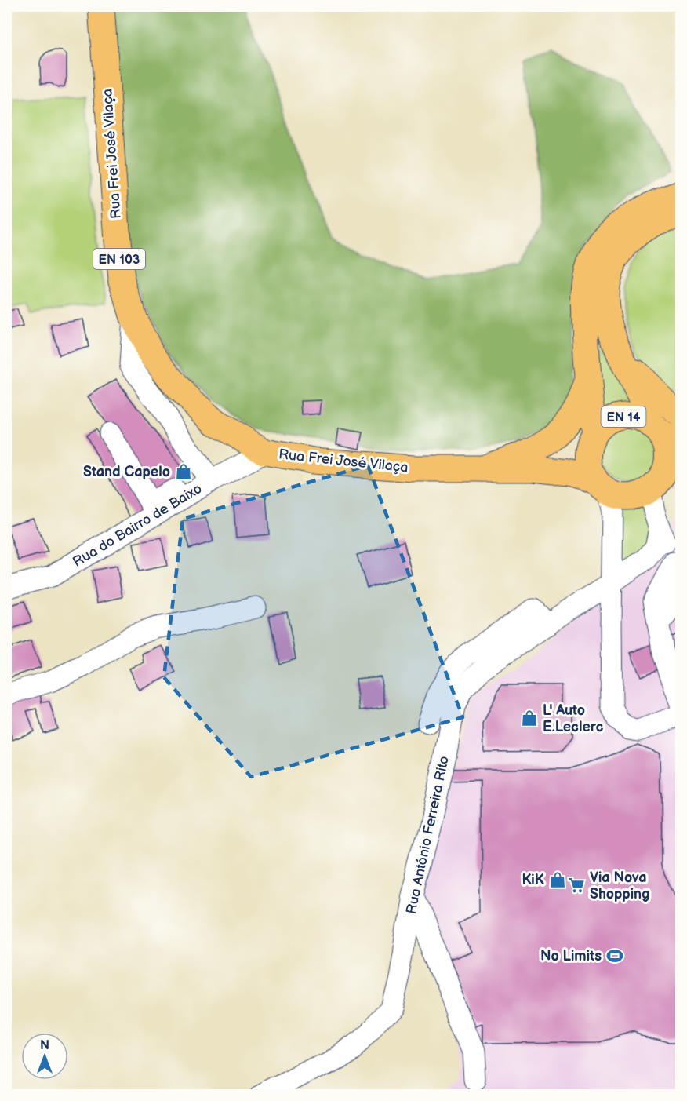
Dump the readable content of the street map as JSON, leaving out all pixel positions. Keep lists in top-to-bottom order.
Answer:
{
  "streets": {
    "main road": ["Rua Frei José Vilaça", "EN 103", "EN 14"],
    "street": ["Rua do Bairro de Baixo", "Rua António Ferreira Rito"]
  },
  "crossings": [
    ["Rua Frei José Vilaça", "Rua do Bairro de Baixo"]
  ],
  "places": {
    "shop": ["Stand Capelo", "L' Auto E.Leclerc", "KiK"],
    "supermarket": ["Via Nova Shopping"],
    "sports": ["No Limits"]
  },
  "north": "top"
}
